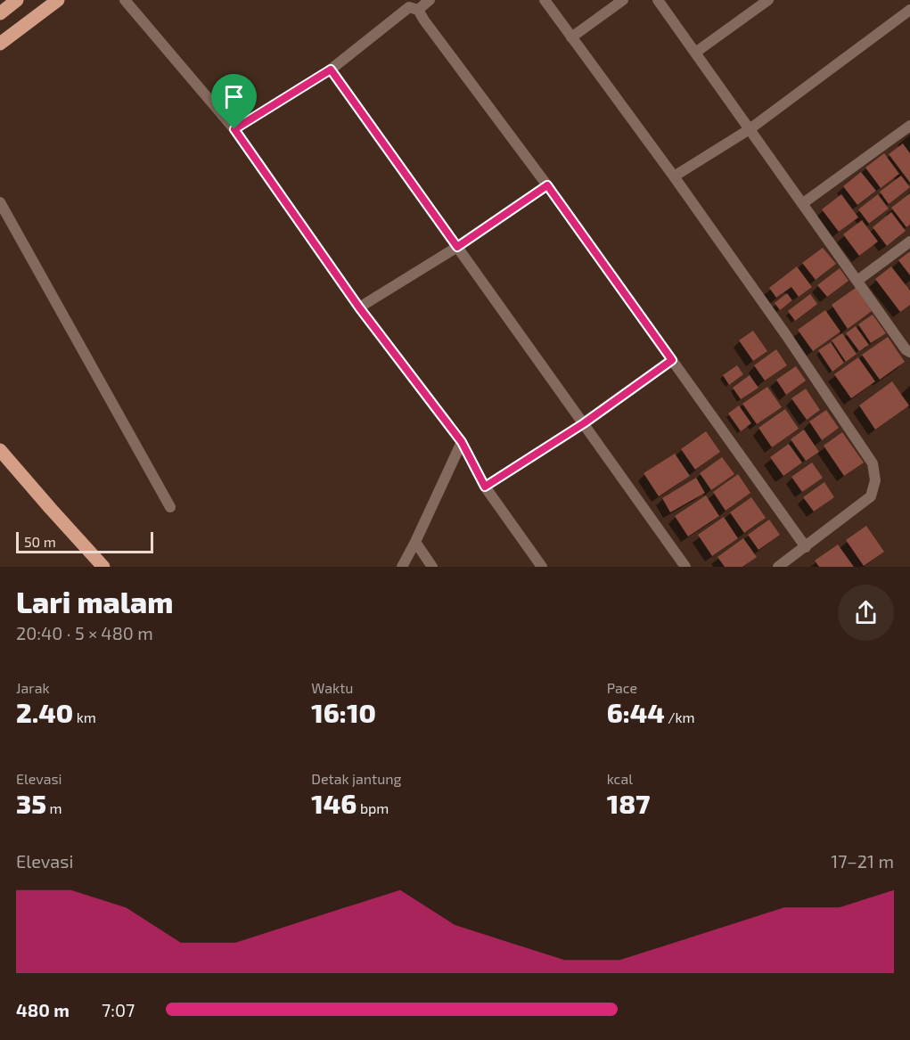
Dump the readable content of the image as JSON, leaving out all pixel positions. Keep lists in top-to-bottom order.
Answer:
{
  "scale_bar": "50 m",
  "page": {
    "scale": "50 m",
    "heading": ["Lari malam", "20:40 · 5 × 480 m"],
    "stats": [
      ["Jarak", "2.40 km"],
      ["Waktu", "16:10"],
      ["Pace", "6:44 /km"],
      ["Elevasi", "35 m"],
      ["Detak jantung", "146 bpm"],
      ["kcal", "187"]
    ],
    "chart": ["Elevasi", "17–21 m"],
    "list": [
      {
        "name": "480 m",
        "note": "7:07"
      }
    ]
  }
}
